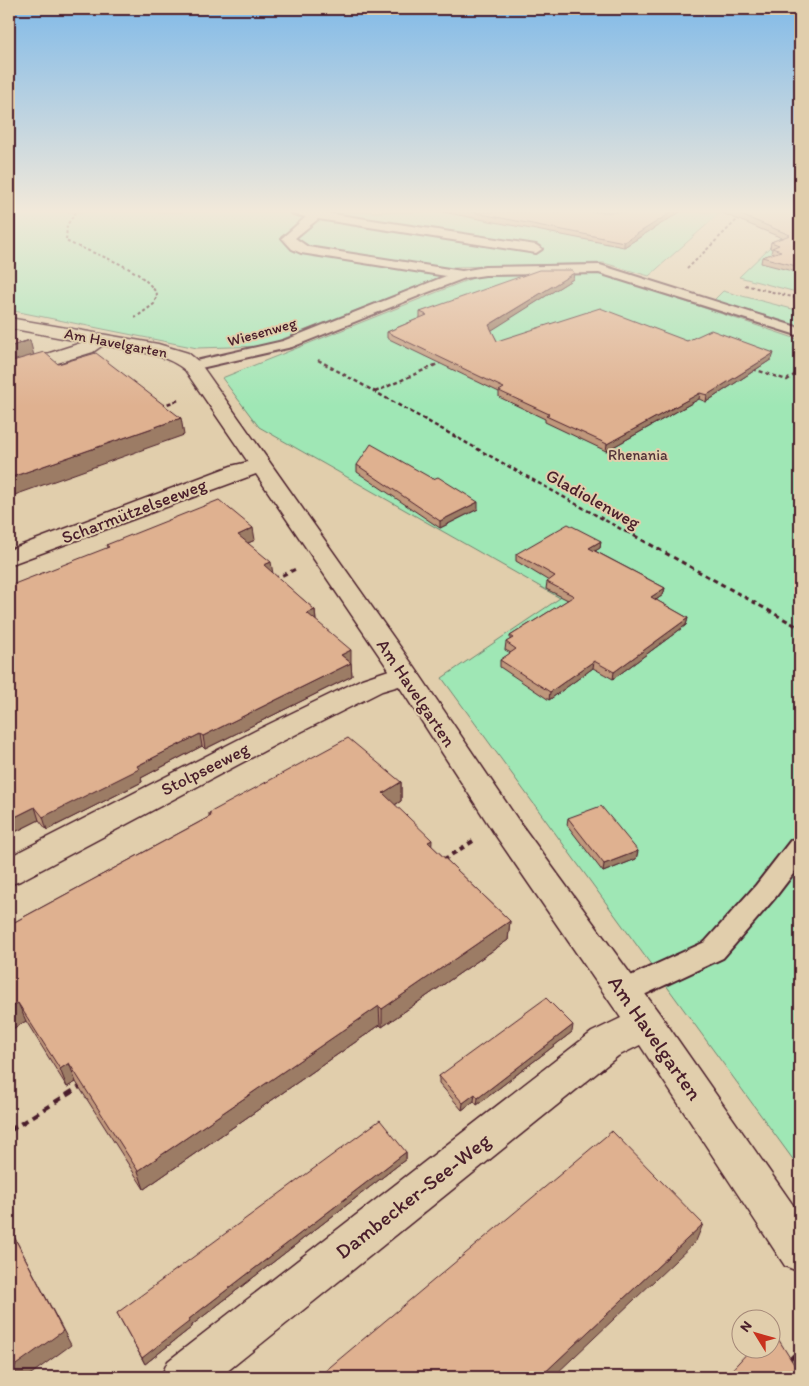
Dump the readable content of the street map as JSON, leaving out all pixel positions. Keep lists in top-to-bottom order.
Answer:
{
  "streets": {
    "street": [
      "Am Havelgarten",
      "Scharmützelseeweg",
      "Stolpseeweg",
      "Dambecker-See-Weg"
    ],
    "lane": ["Wiesenweg"],
    "path": ["Gladiolenweg"]
  },
  "crossings": [
    ["Wiesenweg", "Am Havelgarten"],
    ["Wiesenweg", "Gladiolenweg"],
    ["Am Havelgarten", "Scharmützelseeweg"],
    ["Am Havelgarten", "Stolpseeweg"],
    ["Am Havelgarten", "Dambecker-See-Weg"]
  ],
  "parks": ["Rhenania"],
  "north": "top left"
}
